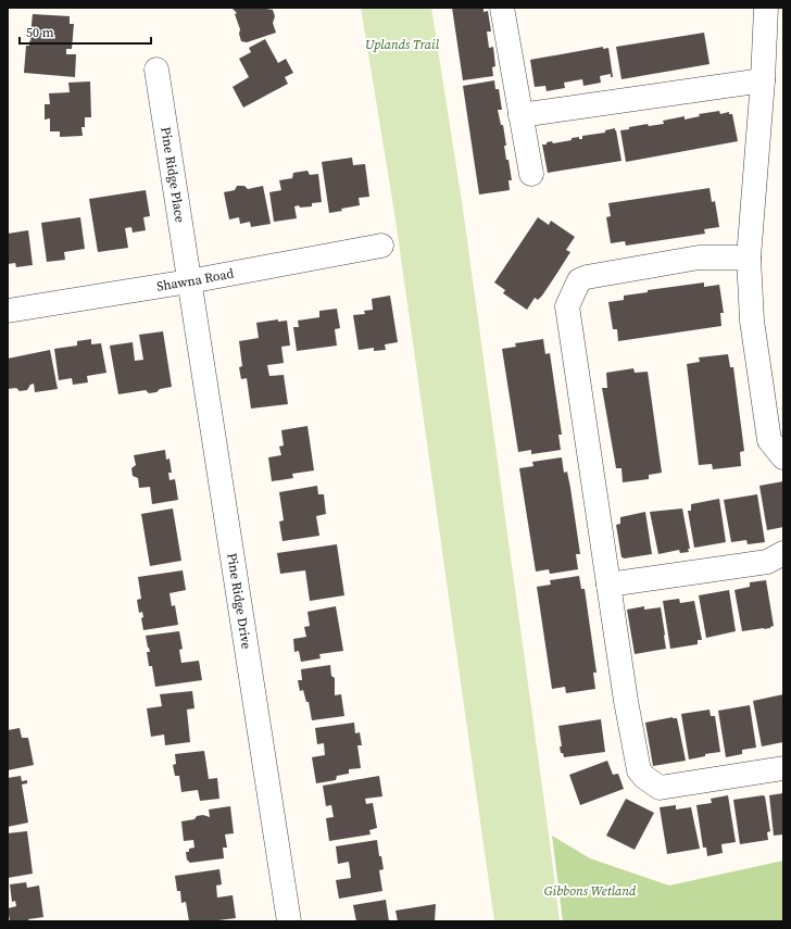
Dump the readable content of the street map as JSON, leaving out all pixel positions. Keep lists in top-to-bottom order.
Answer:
{
  "streets": {
    "street": ["Pine Ridge Place", "Shawna Road", "Pine Ridge Drive"]
  },
  "crossings": [
    ["Pine Ridge Place", "Shawna Road"],
    ["Pine Ridge Place", "Pine Ridge Drive"],
    ["Shawna Road", "Pine Ridge Drive"]
  ],
  "parks": ["Uplands Trail", "Gibbons Wetland"],
  "scale_bar": "50 m"
}
